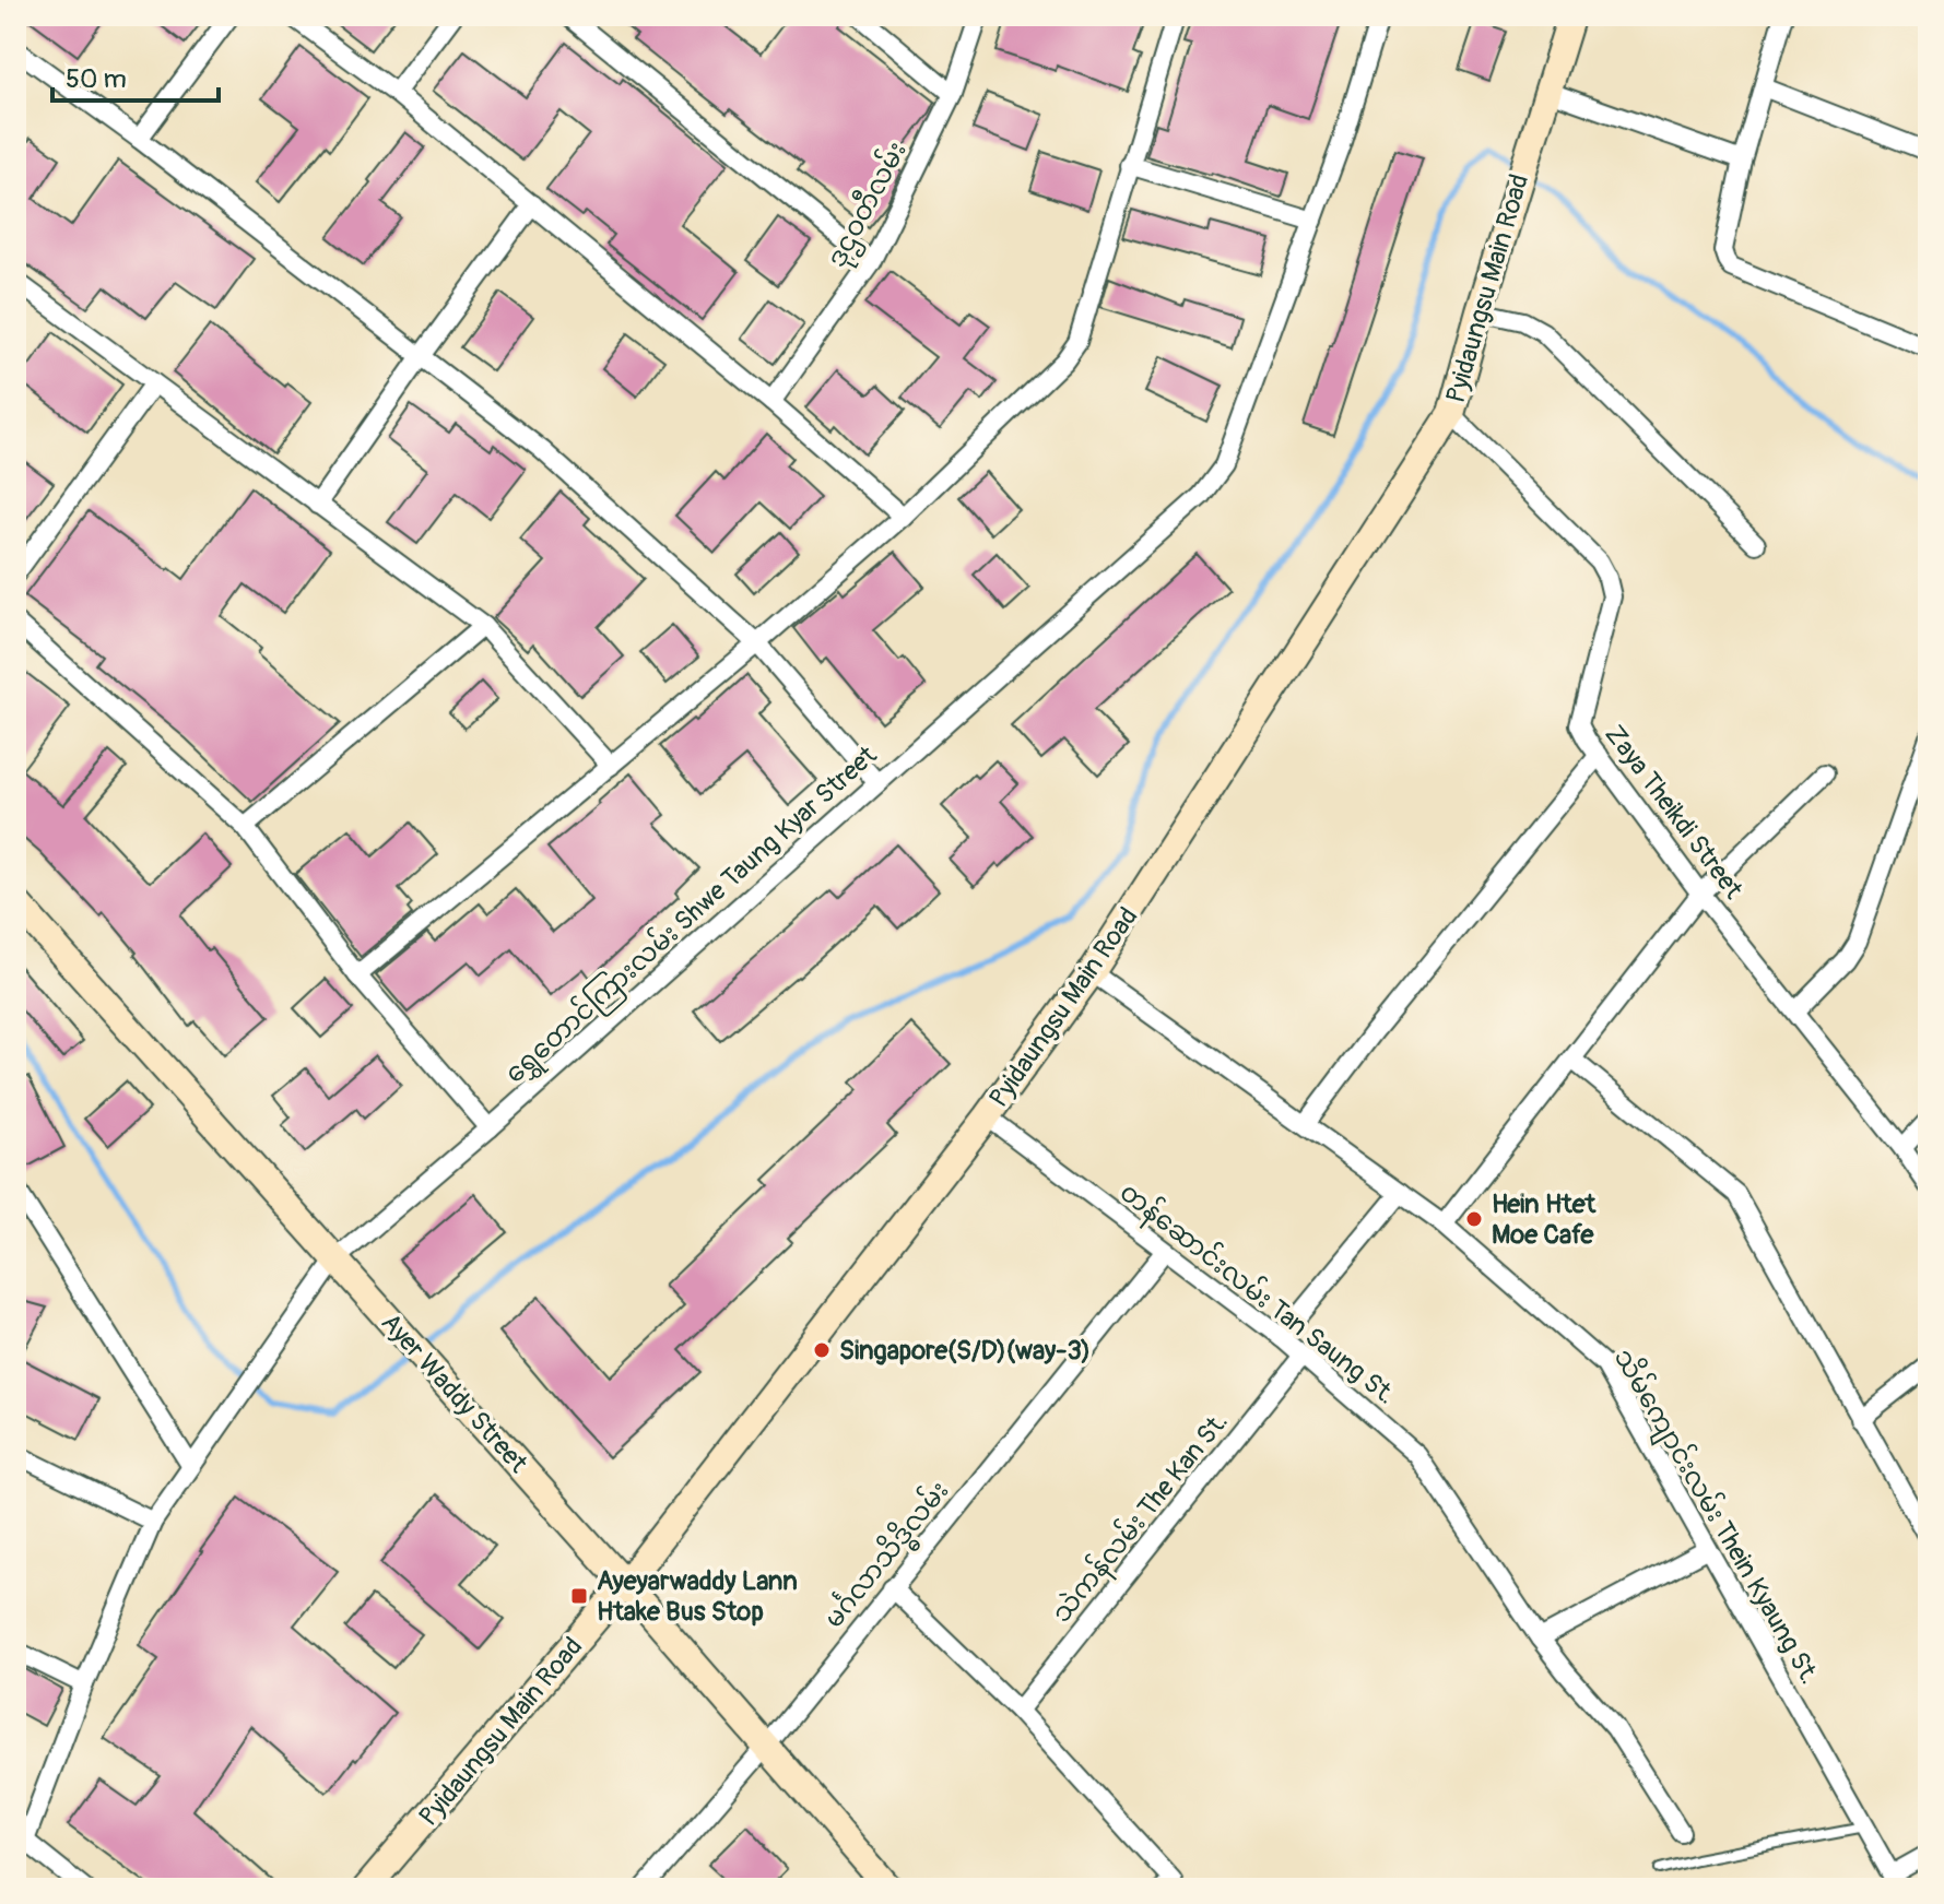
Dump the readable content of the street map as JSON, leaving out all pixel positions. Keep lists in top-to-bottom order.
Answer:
{
  "streets": {
    "main road": ["Pyidaungsu Main Road", "Ayer Waddy Street"],
    "street": [
      "ဒုဌဝတီလမ်း",
      "Zaya Theikdi Street",
      "ရွှေတောင်ကြားလမ်း Shwe Taung Kyar Street",
      "တန်ဆောင်းလမ်း Tan Saung St.",
      "သိမ်ကျောင်းလမ်း Thein Kyaung St.",
      "သဲကန်လမ်း The Kan St.",
      "မင်္ဂလာသိဒ္ဓိလမ်း"
    ]
  },
  "crossings": [
    ["Pyidaungsu Main Road", "Zaya Theikdi Street"],
    ["Pyidaungsu Main Road", "တန်ဆောင်းလမ်း Tan Saung St."],
    ["Pyidaungsu Main Road", "Ayer Waddy Street"],
    ["Pyidaungsu Main Road", "သိမ်ကျောင်းလမ်း Thein Kyaung St."],
    ["ရွှေတောင်ကြားလမ်း Shwe Taung Kyar Street", "Ayer Waddy Street"],
    ["တန်ဆောင်းလမ်း Tan Saung St.", "သဲကန်လမ်း The Kan St."],
    ["တန်ဆောင်းလမ်း Tan Saung St.", "မင်္ဂလာသိဒ္ဓိလမ်း"],
    ["Ayer Waddy Street", "မင်္ဂလာသိဒ္ဓိလမ်း"]
  ],
  "places": {
    "other": ["Hein Htet Moe Cafe", "Singapore(S/D)(way-3)"],
    "transit": ["Ayeyarwaddy Lann Htake Bus Stop"]
  },
  "scale_bar": "50 m"
}
